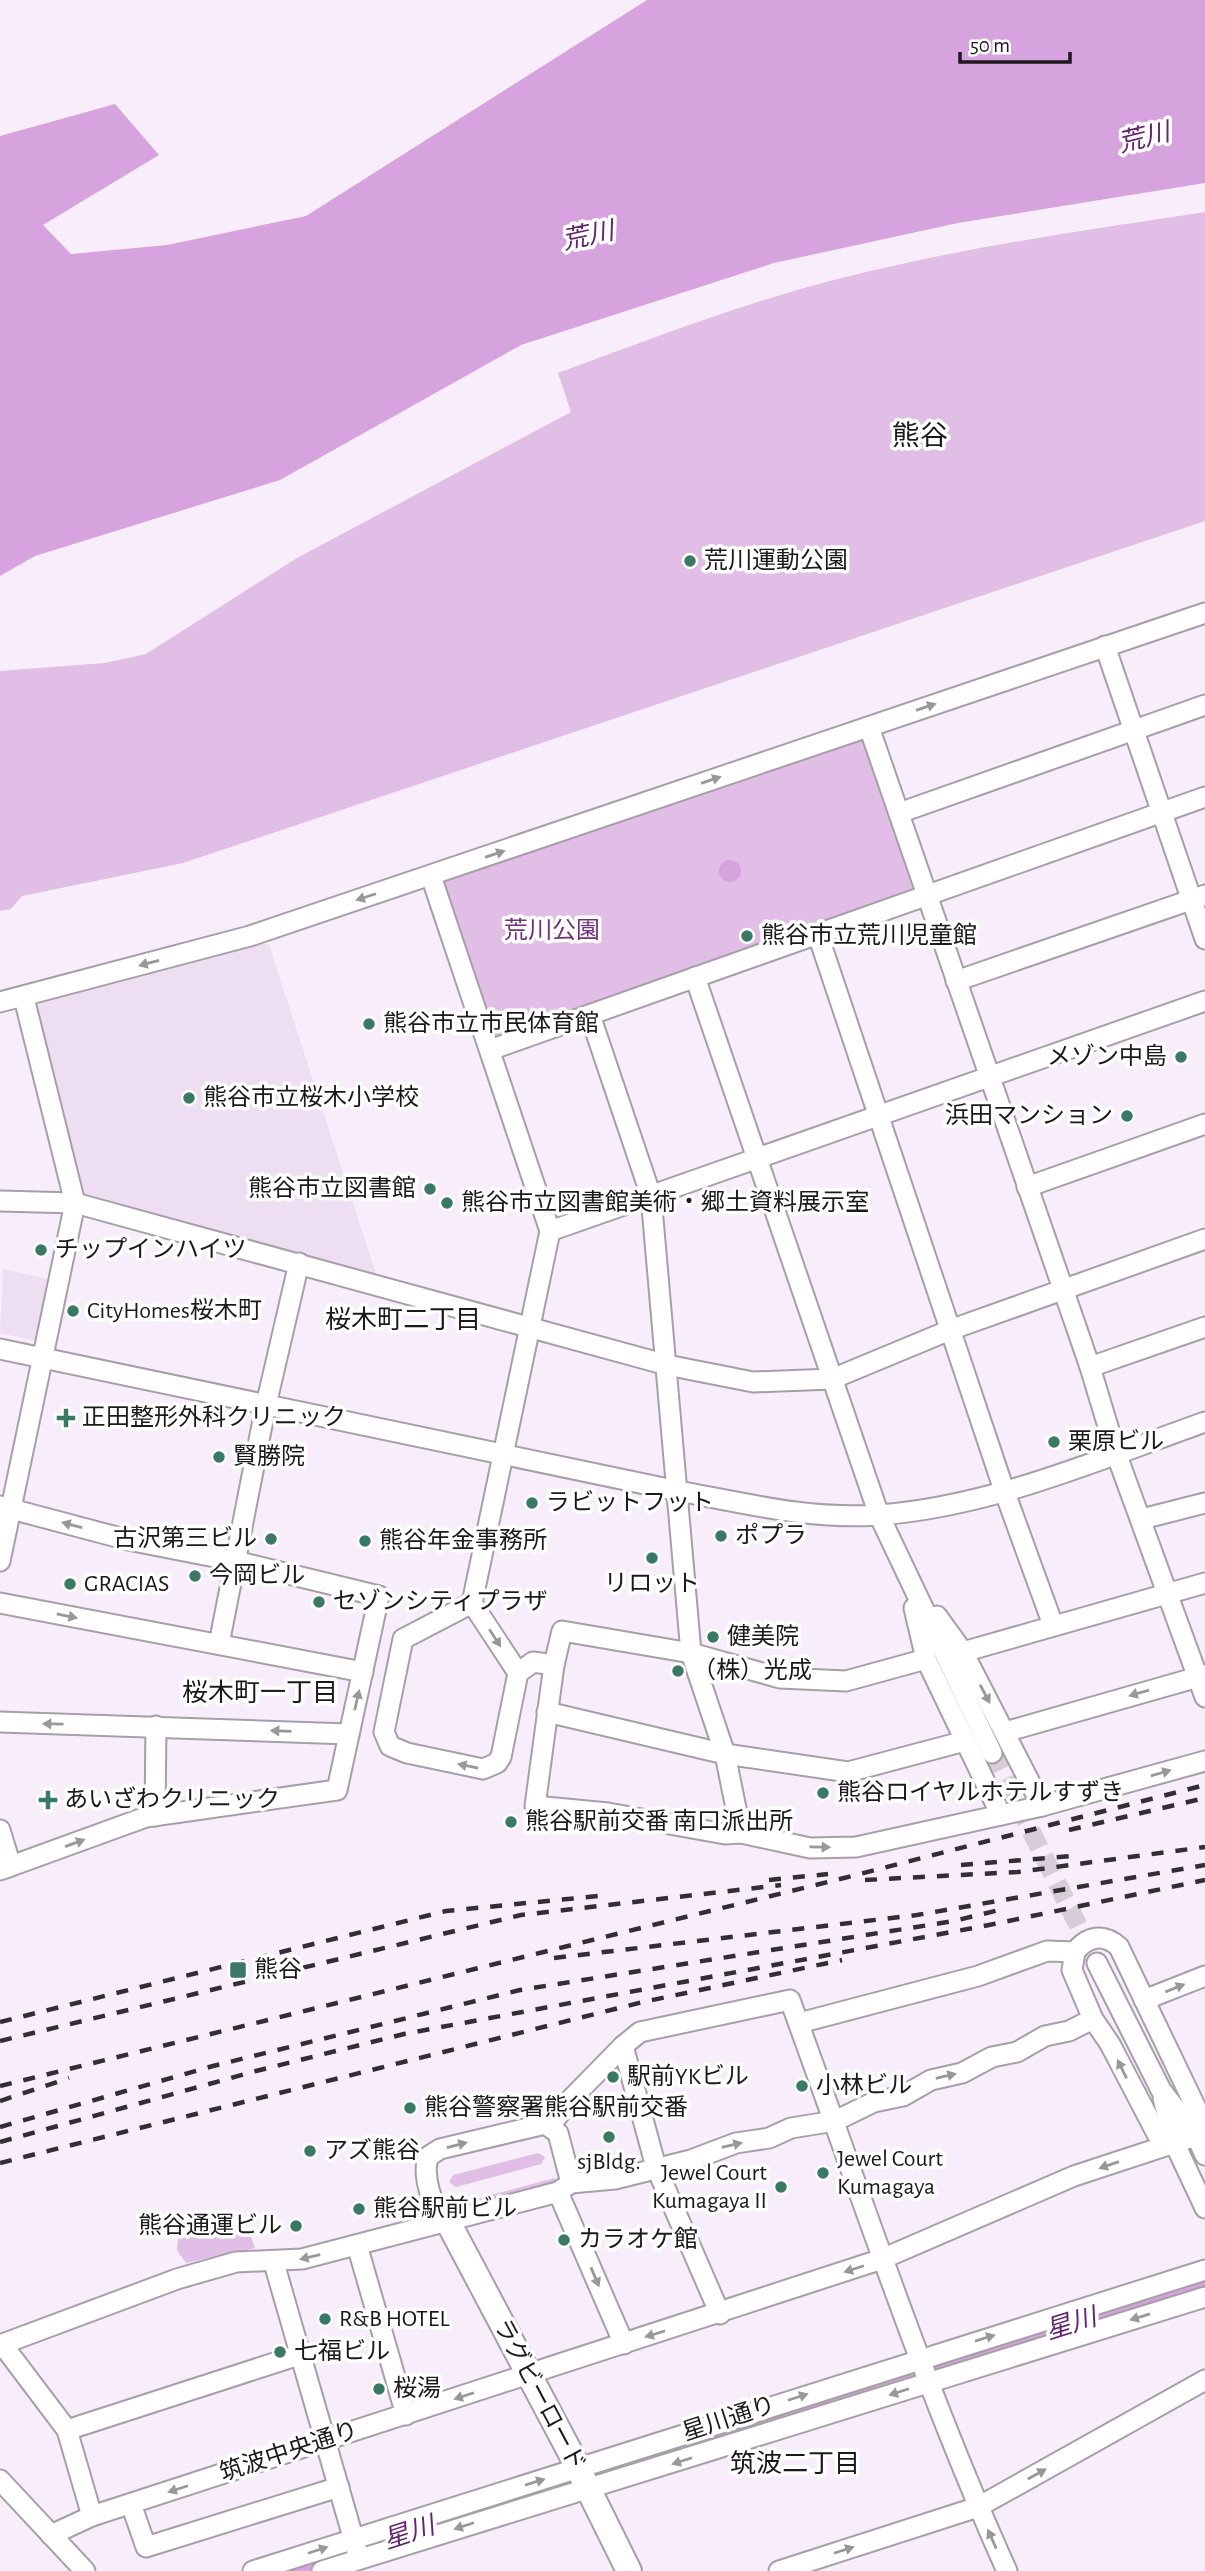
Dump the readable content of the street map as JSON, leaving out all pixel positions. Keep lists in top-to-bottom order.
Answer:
{
  "streets": {
    "main road": ["ラグビーロード"],
    "street": ["星川通り", "筑波中央通り"]
  },
  "crossings": [
    ["ラグビーロード", "星川通り"],
    ["ラグビーロード", "筑波中央通り"]
  ],
  "districts": [
    "熊谷",
    "桜木町二丁目",
    "桜木町一丁目",
    "筑波二丁目"
  ],
  "water": ["荒川", "星川"],
  "parks": ["荒川公園"],
  "places": {
    "other": [
      "荒川運動公園",
      "熊谷市立荒川児童館",
      "熊谷市立市民体育館",
      "メゾン中島",
      "熊谷市立桜木小学校",
      "浜田マンション",
      "熊谷市立図書館",
      "熊谷市立図書館美術・郷土資料展示室",
      "チップインハイツ",
      "CityHomes桜木町",
      "栗原ビル",
      "賢勝院",
      "ラビットフット",
      "ポプラ",
      "古沢第三ビル",
      "熊谷年金事務所",
      "リロット",
      "今岡ビル",
      "GRACIAS",
      "セゾンシティプラザ",
      "健美院",
      "（株）光成",
      "熊谷ロイヤルホテルすずき",
      "熊谷駅前交番 南口派出所",
      "駅前YKビル",
      "小林ビル",
      "熊谷警察署熊谷駅前交番",
      "sjBldg.",
      "アズ熊谷",
      "Jewel Court Kumagaya",
      "Jewel Court Kumagaya II",
      "熊谷駅前ビル",
      "熊谷通運ビル",
      "カラオケ館",
      "R&B HOTEL",
      "七福ビル",
      "桜湯"
    ],
    "health": ["正田整形外科クリニック", "あいざわクリニック"],
    "transit": ["熊谷"]
  },
  "scale_bar": "50 m"
}
